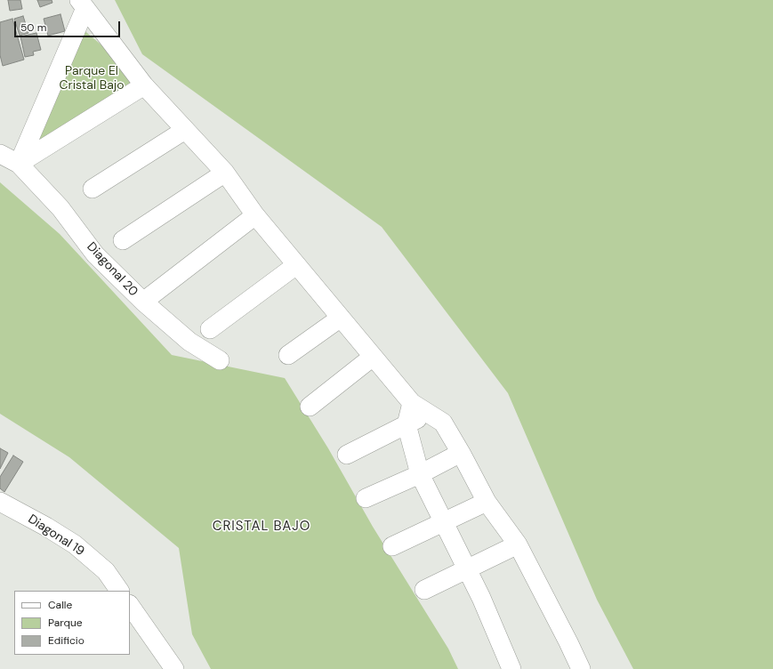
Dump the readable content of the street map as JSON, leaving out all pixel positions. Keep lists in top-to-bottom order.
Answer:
{
  "streets": {
    "street": ["Diagonal 20", "Diagonal 19"]
  },
  "districts": ["CRISTAL BAJO"],
  "parks": ["Parque El Cristal Bajo"],
  "legend": ["Calle", "Parque", "Edificio"],
  "scale_bar": "50 m"
}
